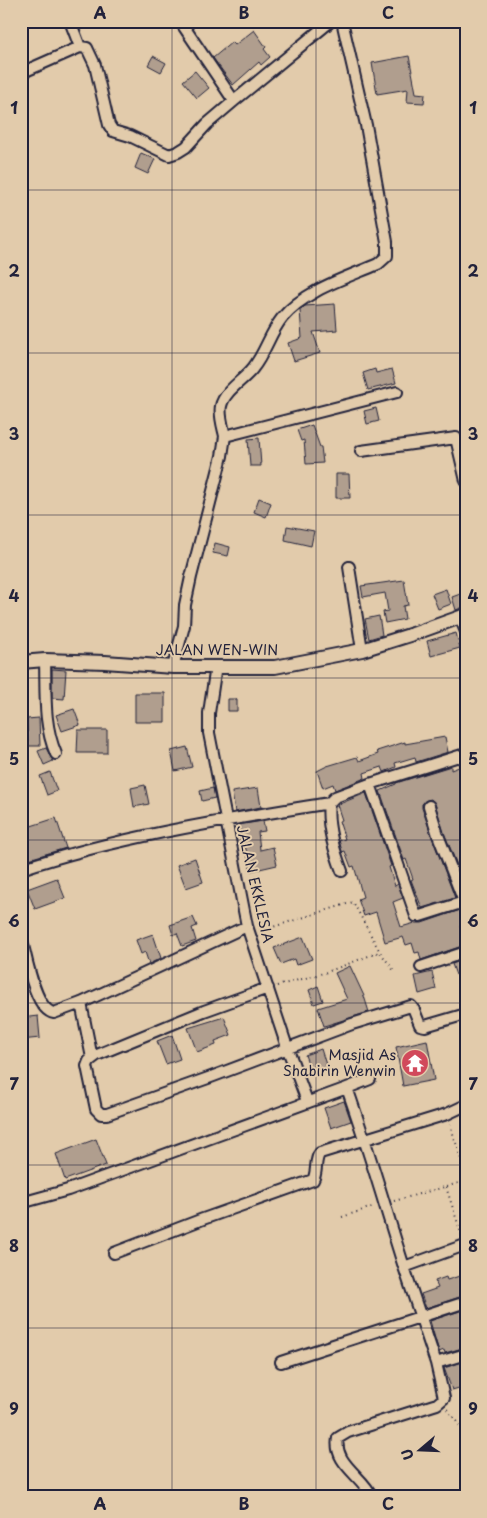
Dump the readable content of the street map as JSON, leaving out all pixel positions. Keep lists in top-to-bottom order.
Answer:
{
  "streets": {
    "street": ["JALAN WEN-WIN", "JALAN EKKLESIA"]
  },
  "crossings": [
    ["JALAN WEN-WIN", "JALAN EKKLESIA"]
  ],
  "places": {
    "temple": ["Masjid As Shabirin Wenwin"]
  },
  "north": "left",
  "grid": {
    "columns": ["A", "B", "C"],
    "rows": [
      "1",
      "2",
      "3",
      "4",
      "5",
      "6",
      "7",
      "8",
      "9"
    ]
  }
}
